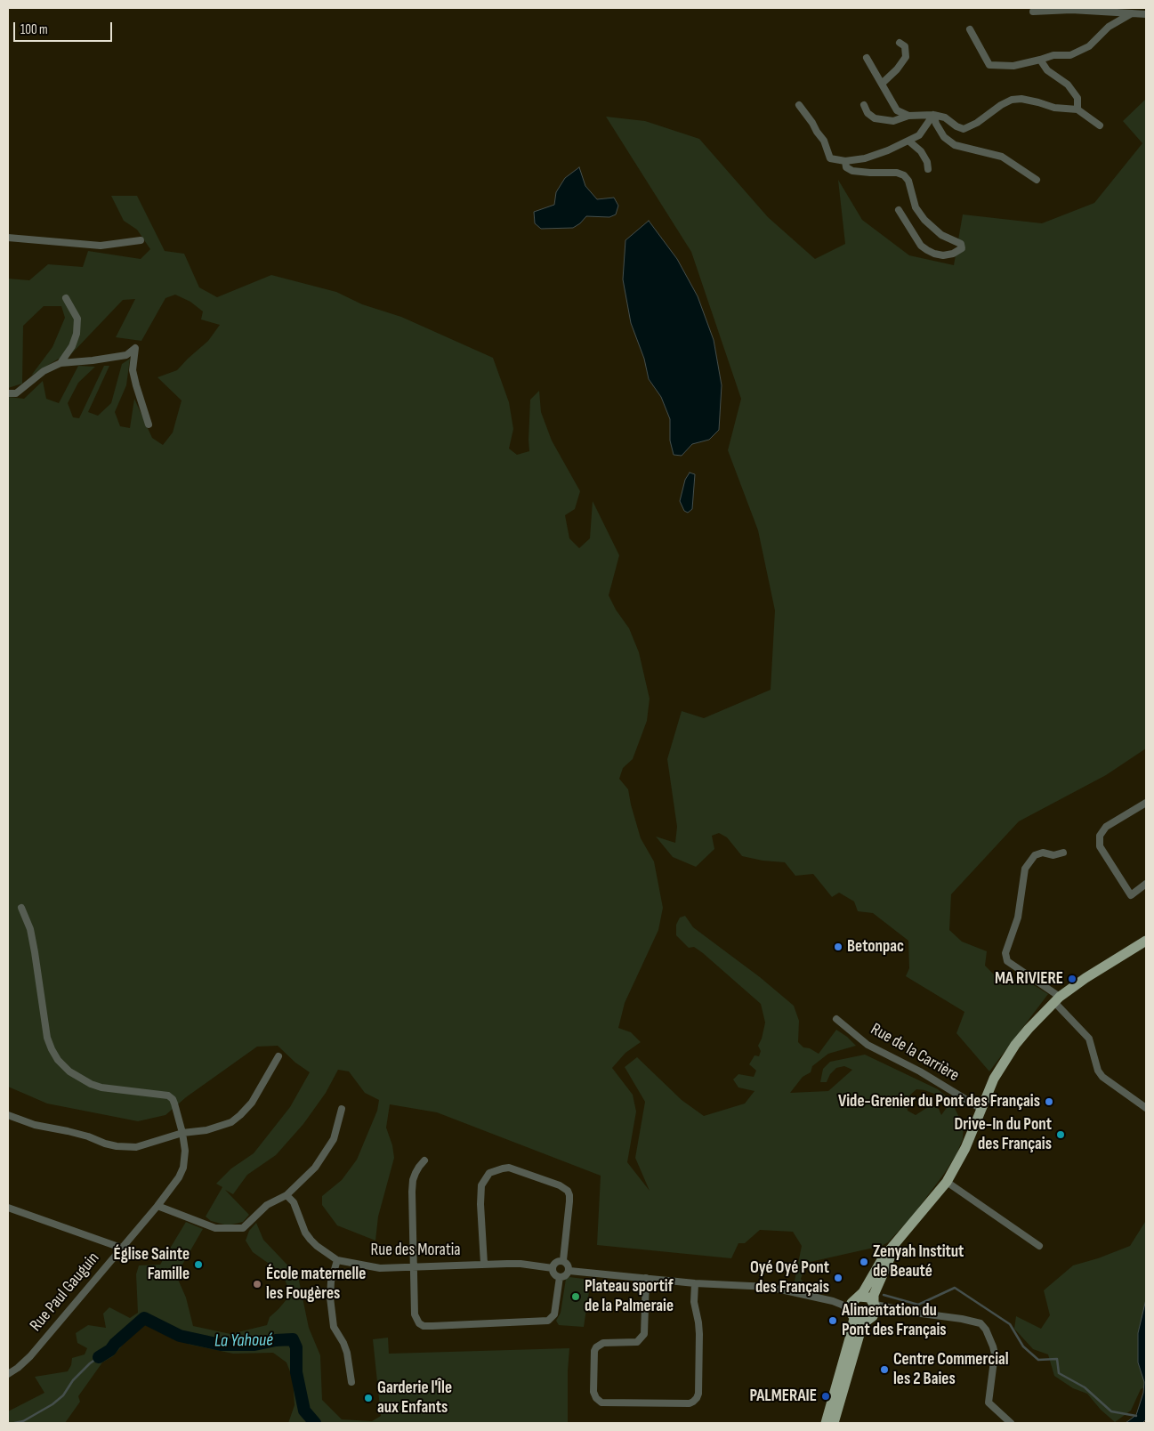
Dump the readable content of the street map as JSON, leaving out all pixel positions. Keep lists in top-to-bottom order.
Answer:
{
  "streets": {
    "street": ["Rue de la Carrière", "Rue des Moratia", "Rue Paul Gauguin"]
  },
  "water": ["La Yahoué"],
  "places": [
    "Betonpac",
    "MA RIVIERE",
    "Vide-Grenier du Pont des Français",
    "Drive-In du Pont des Français",
    "Zenyah Institut de Beauté",
    "Église Sainte Famille",
    "Oyé Oyé Pont des Français",
    "École maternelle les Fougères",
    "Plateau sportif de la Palmeraie",
    "Alimentation du Pont des Français",
    "Centre Commercial les 2 Baies",
    "PALMERAIE",
    "Garderie l'Île aux Enfants"
  ],
  "scale_bar": "100 m"
}
